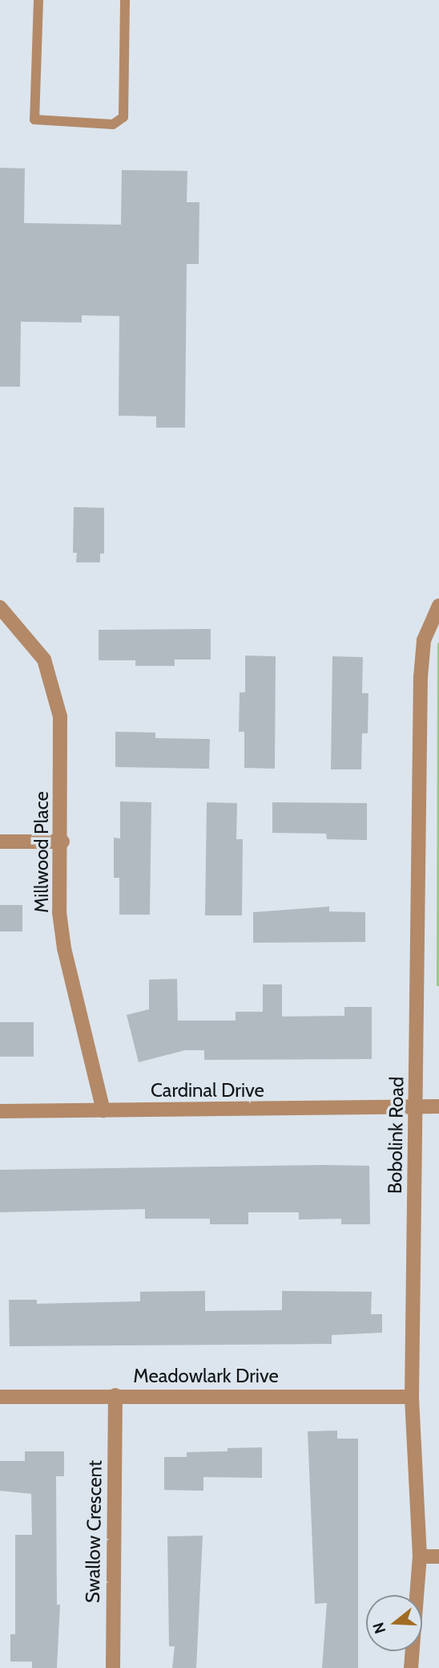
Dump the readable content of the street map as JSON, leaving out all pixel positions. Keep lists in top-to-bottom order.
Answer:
{
  "streets": {
    "street": [
      "Millwood Place",
      "Cardinal Drive",
      "Bobolink Road",
      "Meadowlark Drive",
      "Swallow Crescent"
    ]
  },
  "crossings": [
    ["Millwood Place", "Cardinal Drive"],
    ["Cardinal Drive", "Bobolink Road"],
    ["Bobolink Road", "Meadowlark Drive"],
    ["Meadowlark Drive", "Swallow Crescent"]
  ],
  "north": "left"
}
